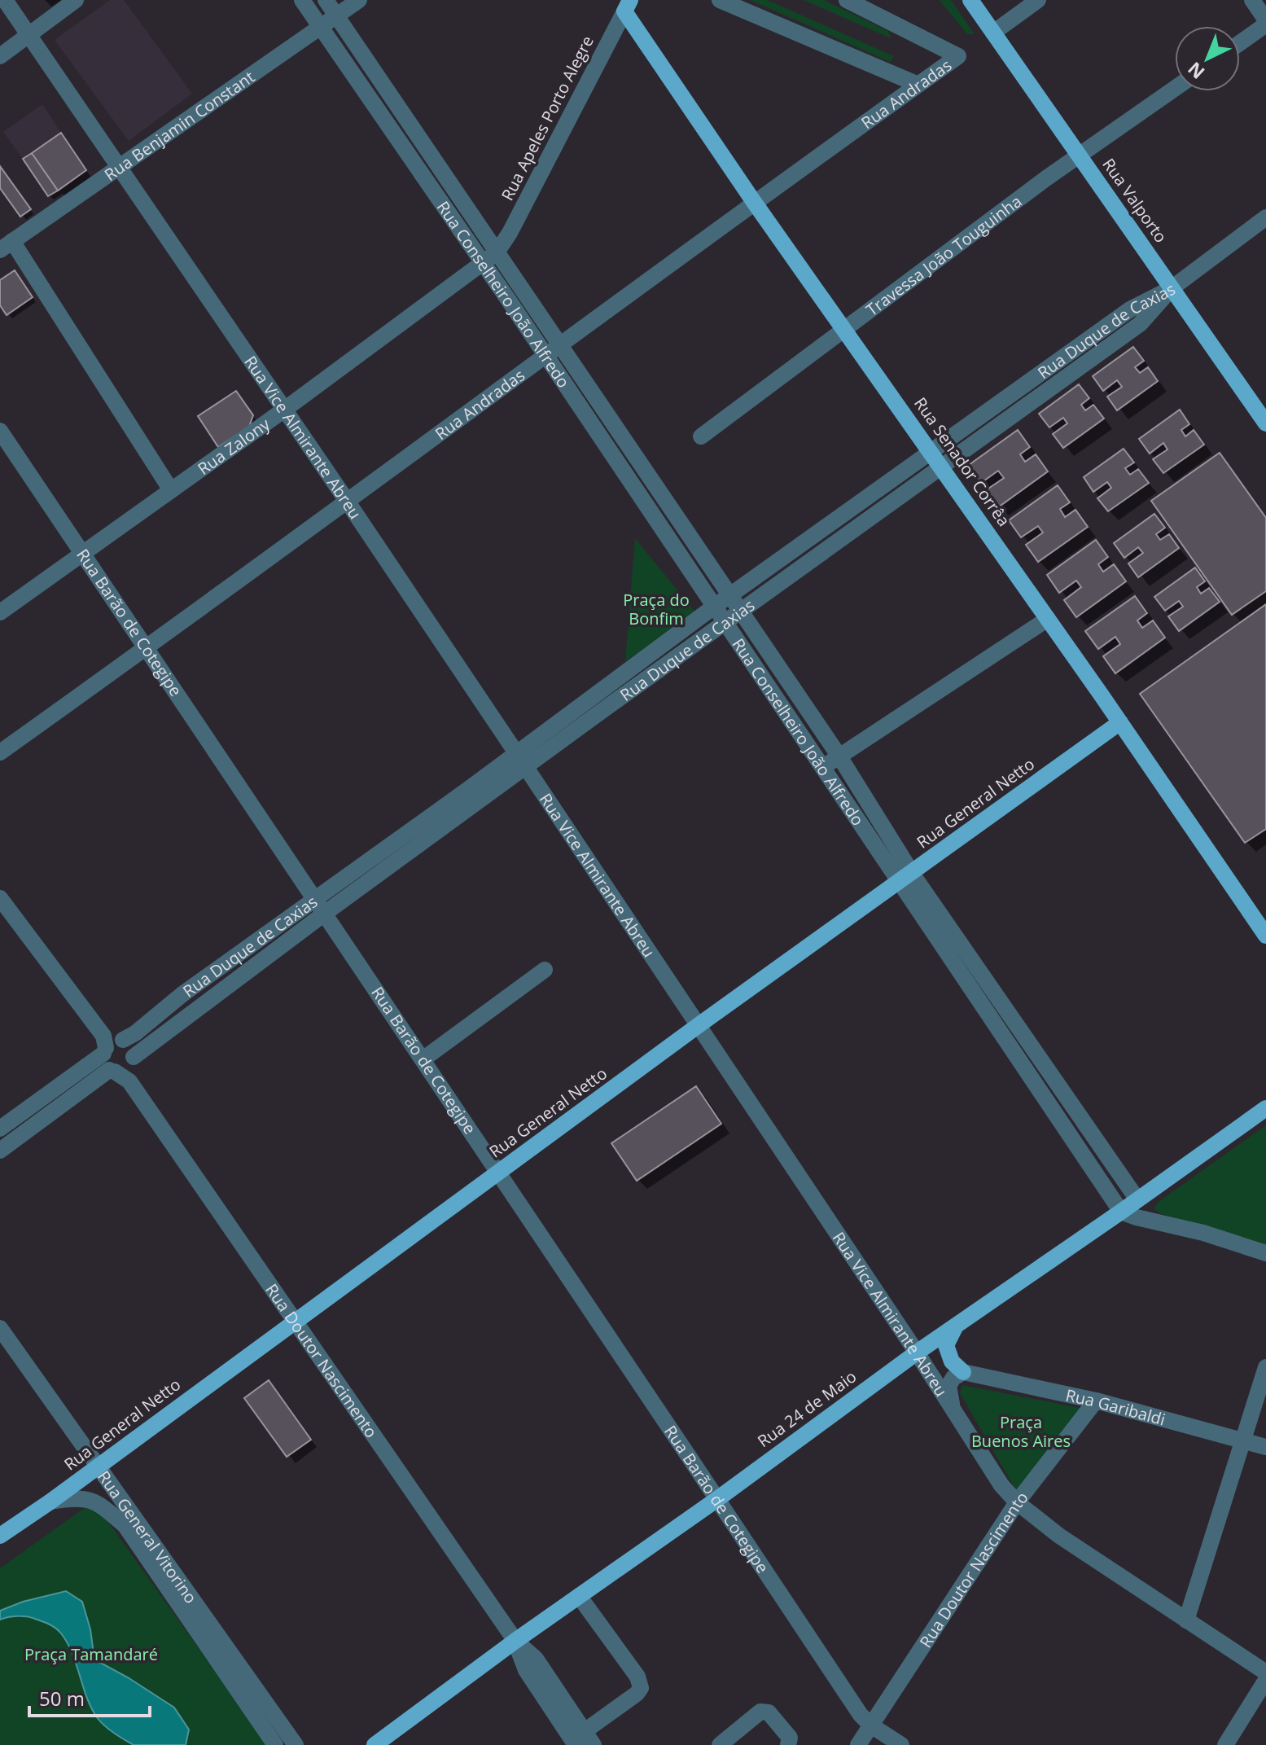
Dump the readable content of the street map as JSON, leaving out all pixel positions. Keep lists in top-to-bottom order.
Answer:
{
  "streets": {
    "main road": [
      "Rua Valporto",
      "Rua Senador Corrêa",
      "Rua General Netto",
      "Rua 24 de Maio"
    ],
    "street": [
      "Rua Andradas",
      "Rua Apeles Porto Alegre",
      "Rua Benjamin Constant",
      "Travessa João Touguinha",
      "Rua Conselheiro João Alfredo",
      "Rua Duque de Caxias",
      "Rua Vice Almirante Abreu",
      "Rua Zalony",
      "Rua Barão de Cotegipe",
      "Rua Doutor Nascimento",
      "Rua Garibaldi",
      "Rua General Vitorino"
    ]
  },
  "crossings": [
    ["Rua Andradas", "Rua Conselheiro João Alfredo"],
    ["Rua Andradas", "Rua Vice Almirante Abreu"],
    ["Rua Andradas", "Rua Senador Corrêa"],
    ["Rua Andradas", "Rua Barão de Cotegipe"],
    ["Rua Apeles Porto Alegre", "Rua Conselheiro João Alfredo"],
    ["Rua Apeles Porto Alegre", "Rua Zalony"],
    ["Rua Apeles Porto Alegre", "Rua Senador Corrêa"],
    ["Rua Benjamin Constant", "Rua Conselheiro João Alfredo"],
    ["Rua Benjamin Constant", "Rua Vice Almirante Abreu"],
    ["Rua Valporto", "Travessa João Touguinha"],
    ["Rua Valporto", "Rua Duque de Caxias"],
    ["Travessa João Touguinha", "Rua Senador Corrêa"],
    ["Rua Conselheiro João Alfredo", "Rua Duque de Caxias"],
    ["Rua Conselheiro João Alfredo", "Rua Zalony"],
    ["Rua Conselheiro João Alfredo", "Rua General Netto"],
    ["Rua Conselheiro João Alfredo", "Rua 24 de Maio"],
    ["Rua Duque de Caxias", "Rua Vice Almirante Abreu"],
    ["Rua Duque de Caxias", "Rua Senador Corrêa"],
    ["Rua Duque de Caxias", "Rua Barão de Cotegipe"],
    ["Rua Duque de Caxias", "Rua Doutor Nascimento"],
    ["Rua Vice Almirante Abreu", "Rua Zalony"],
    ["Rua Vice Almirante Abreu", "Rua General Netto"],
    ["Rua Vice Almirante Abreu", "Rua Doutor Nascimento"],
    ["Rua Vice Almirante Abreu", "Rua 24 de Maio"],
    ["Rua Zalony", "Rua Barão de Cotegipe"],
    ["Rua Senador Corrêa", "Rua General Netto"],
    ["Rua Barão de Cotegipe", "Rua General Netto"],
    ["Rua Barão de Cotegipe", "Rua Doutor Nascimento"],
    ["Rua Barão de Cotegipe", "Rua 24 de Maio"],
    ["Rua General Netto", "Rua Doutor Nascimento"],
    ["Rua General Netto", "Rua General Vitorino"],
    ["Rua Doutor Nascimento", "Rua Garibaldi"],
    ["Rua Doutor Nascimento", "Rua 24 de Maio"]
  ],
  "parks": ["Praça do Bonfim", "Praça Buenos Aires", "Praça Tamandaré"],
  "scale_bar": "50 m",
  "north": "bottom left"
}
